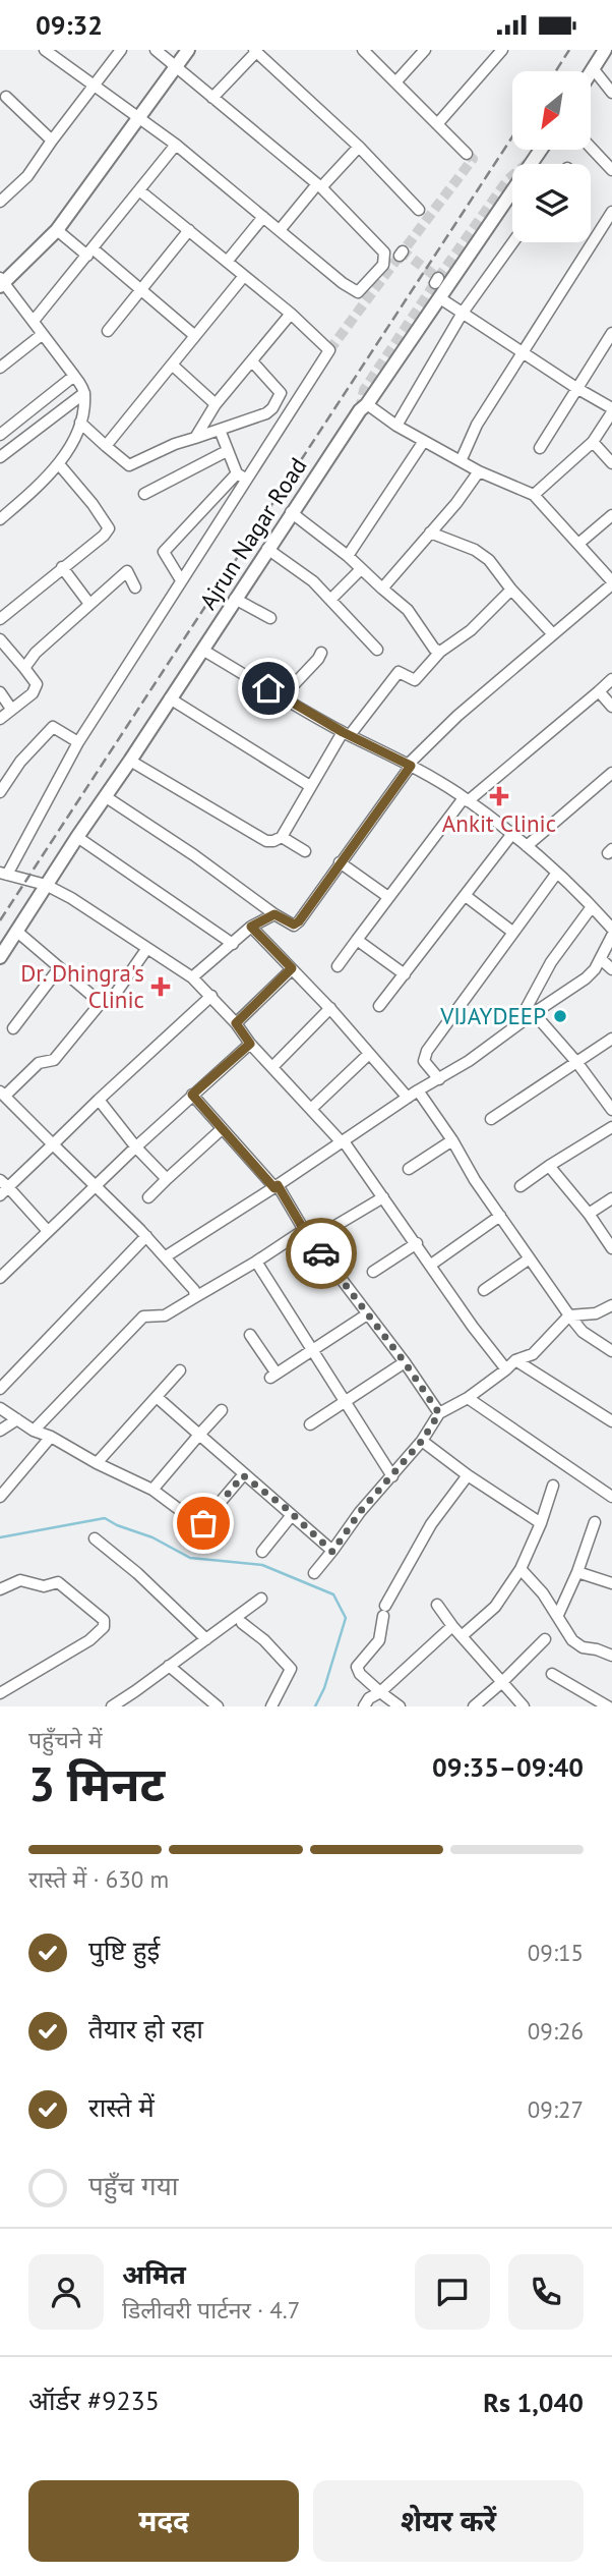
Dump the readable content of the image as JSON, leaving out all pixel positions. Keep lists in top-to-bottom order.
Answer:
{
  "streets": {
    "street": ["Ajrun Nagar Road"]
  },
  "places": {
    "health": ["Ankit Clinic", "Dr. Dhingra's Clinic"],
    "other": ["VIJAYDEEP"]
  },
  "north": "bottom left",
  "page": {
    "status": "09:32",
    "heading": ["3 मिनट", "पहुँचने में", "09:35–09:40"],
    "panel": [
      "अमित",
      "डिलीवरी पार्टनर · 4.7",
      "ऑर्डर #9235",
      "Rs 1,040"
    ],
    "bar": "रास्ते में · 630 m",
    "list": [
      ["पुष्टि हुई", "09:15"],
      ["तैयार हो रहा", "09:26"],
      ["रास्ते में", "09:27"],
      "पहुँच गया"
    ],
    "buttons": ["मदद", "शेयर करें"]
  }
}
